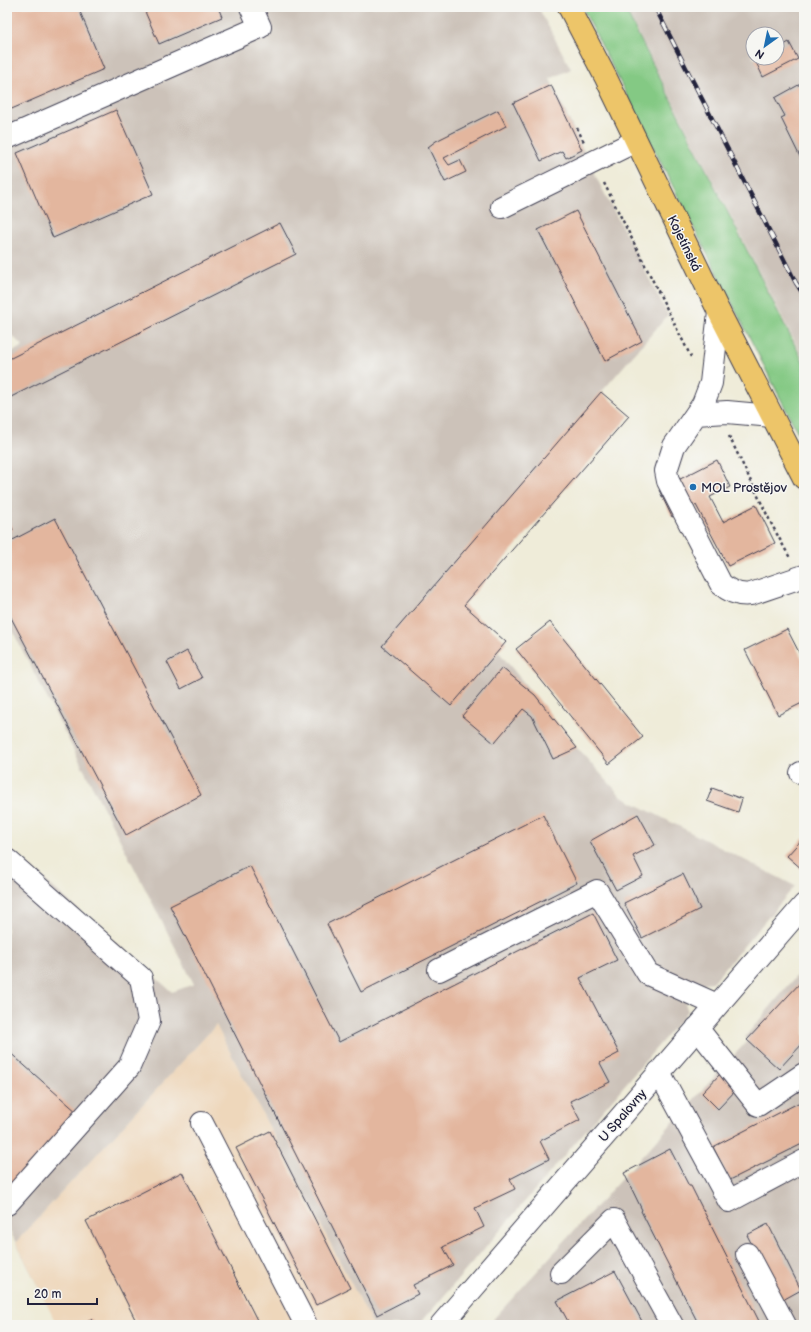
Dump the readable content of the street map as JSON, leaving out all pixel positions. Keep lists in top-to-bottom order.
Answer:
{
  "streets": {
    "main road": ["Kojetínská"],
    "street": ["U Spalovny"]
  },
  "places": ["MOL Prostějov"],
  "scale_bar": "20 m",
  "north": "bottom left"
}
